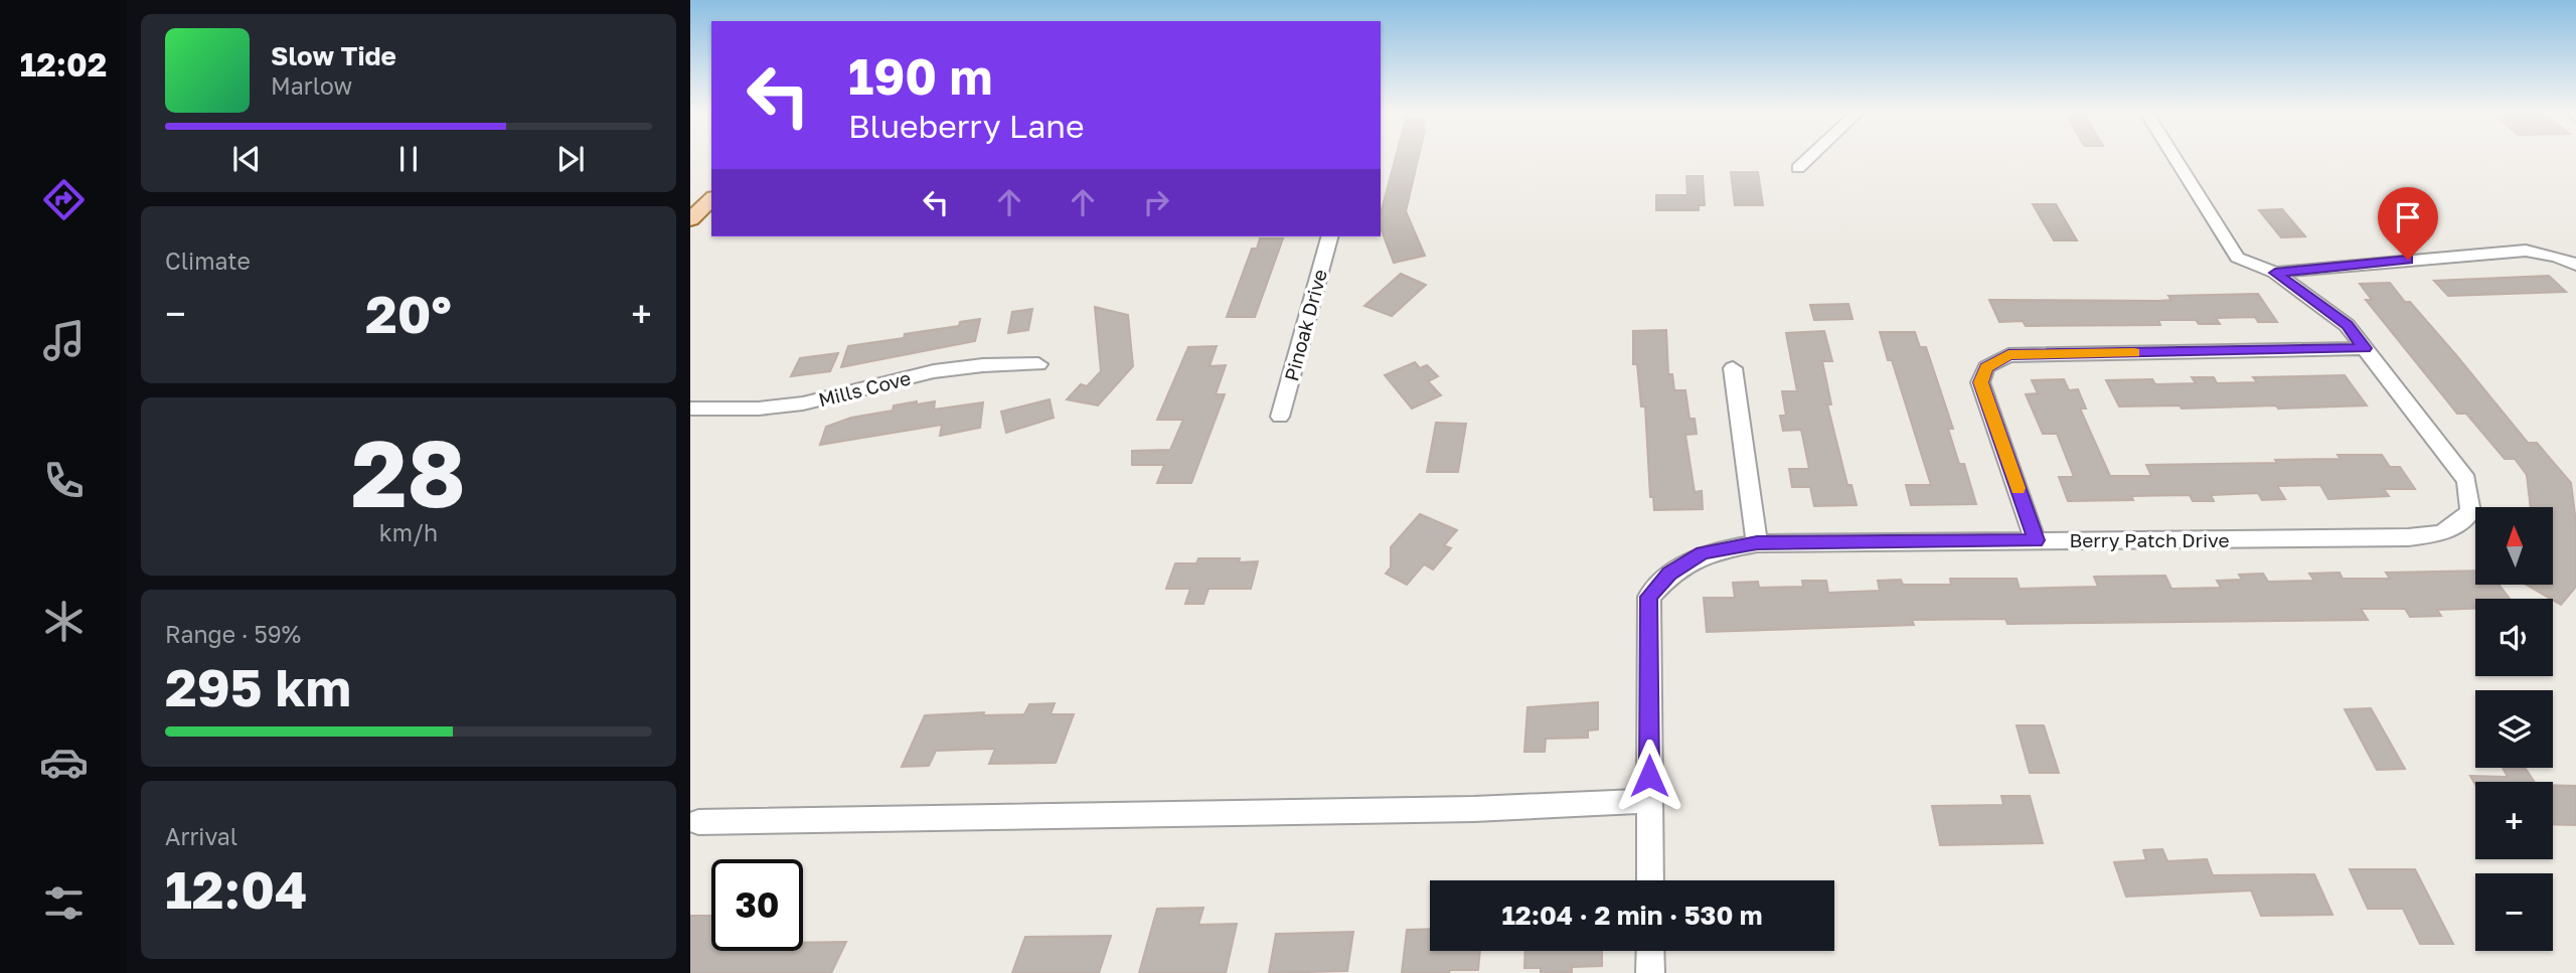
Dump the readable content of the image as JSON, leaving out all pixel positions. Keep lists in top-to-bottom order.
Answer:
{
  "streets": {
    "street": ["Pinoak Drive", "Mills Cove", "Berry Patch Drive"]
  },
  "north": "top",
  "page": {
    "tabs": "12:02",
    "turn": ["190 m", "Blueberry Lane"],
    "song": ["Slow Tide", "Marlow"],
    "tile": [
      "Climate",
      ["28", "km/h"],
      ["Range · 59%", "295 km"],
      ["Arrival", "12:04"]
    ],
    "heat": ["−", "20°", "+"],
    "map_buttons": ["+", "−"],
    "limit": "30",
    "trip": "12:04 · 2 min · 530 m"
  }
}
